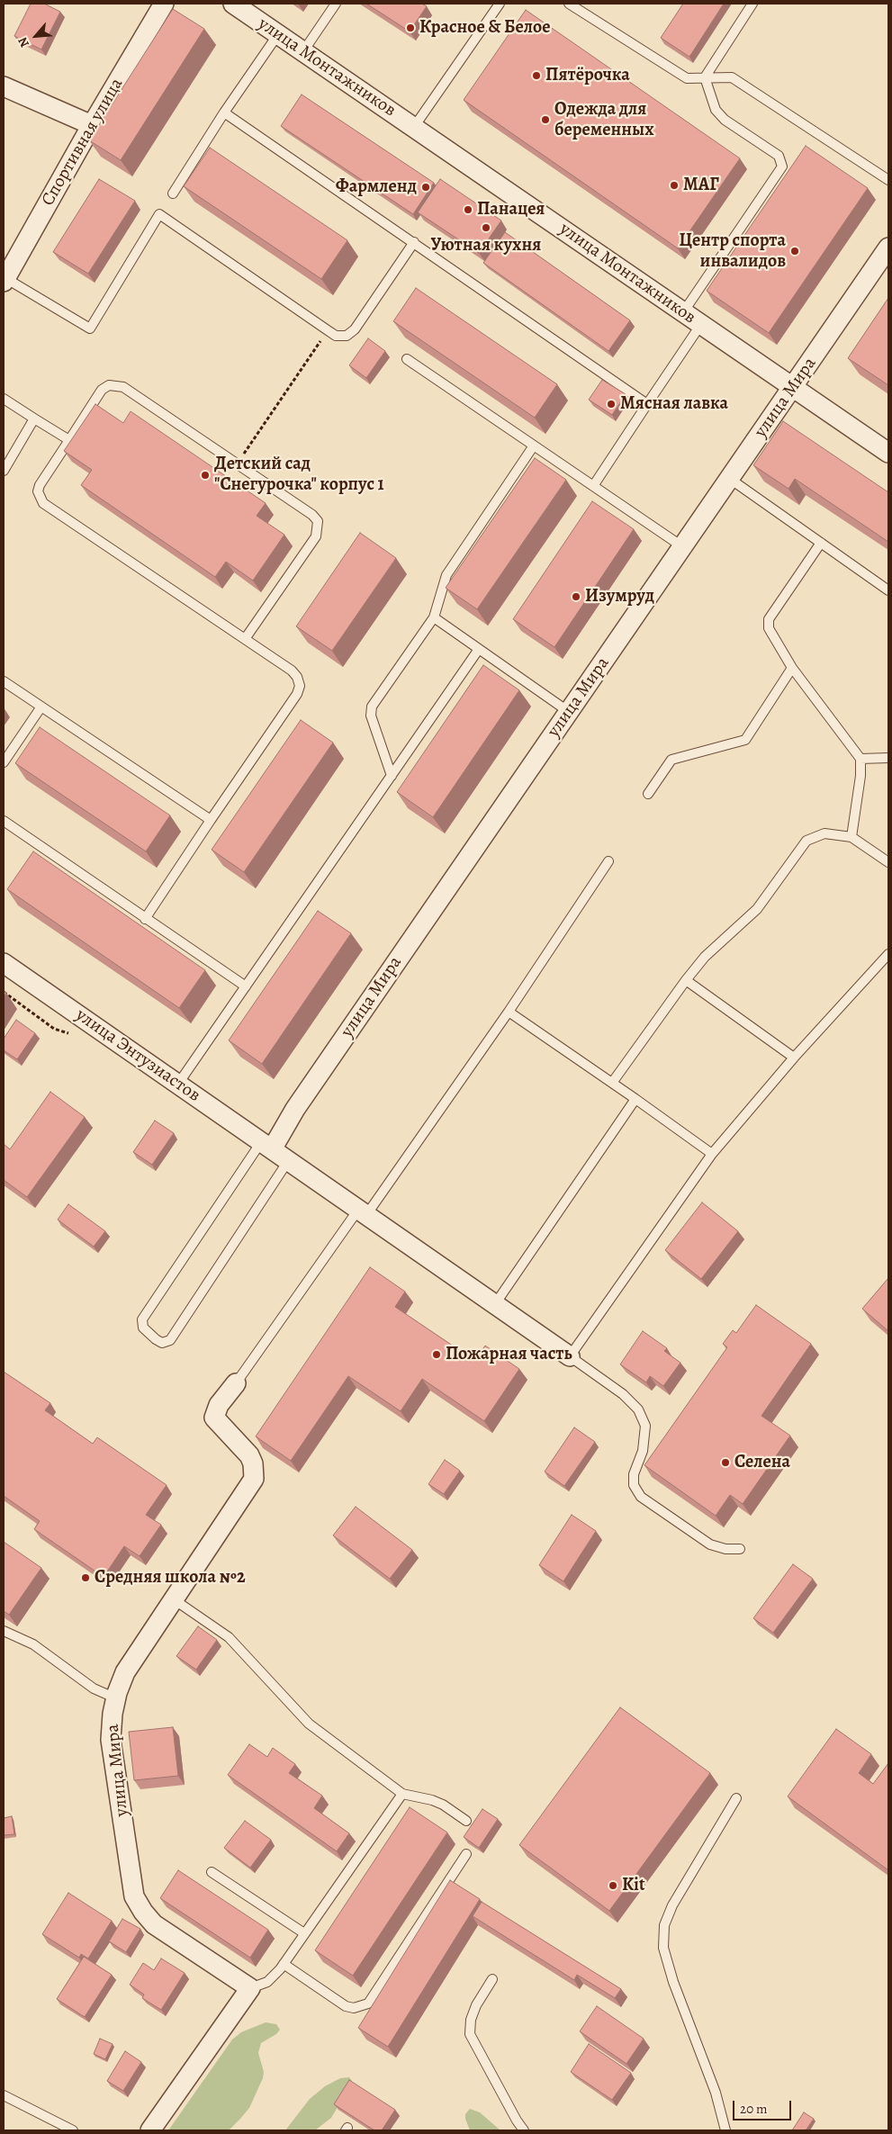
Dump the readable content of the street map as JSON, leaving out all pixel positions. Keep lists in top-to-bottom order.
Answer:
{
  "streets": {
    "street": [
      "улица Монтажников",
      "Спортивная улица",
      "улица Мира",
      "улица Энтузиастов"
    ]
  },
  "crossings": [
    ["улица Монтажников", "улица Мира"],
    ["улица Мира", "улица Энтузиастов"]
  ],
  "places": [
    "Красное & Белое",
    "Пятёрочка",
    "Одежда для беременных",
    "МАГ",
    "Фармленд",
    "Панацея",
    "Уютная кухня",
    "Центр спорта инвалидов",
    "Мясная лавка",
    "Детский сад \"Снегурочка\" корпус 1",
    "Изумруд",
    "Пожарная часть",
    "Селена",
    "Средняя школа №2",
    "Kit"
  ],
  "scale_bar": "20 m",
  "north": "bottom left"
}
